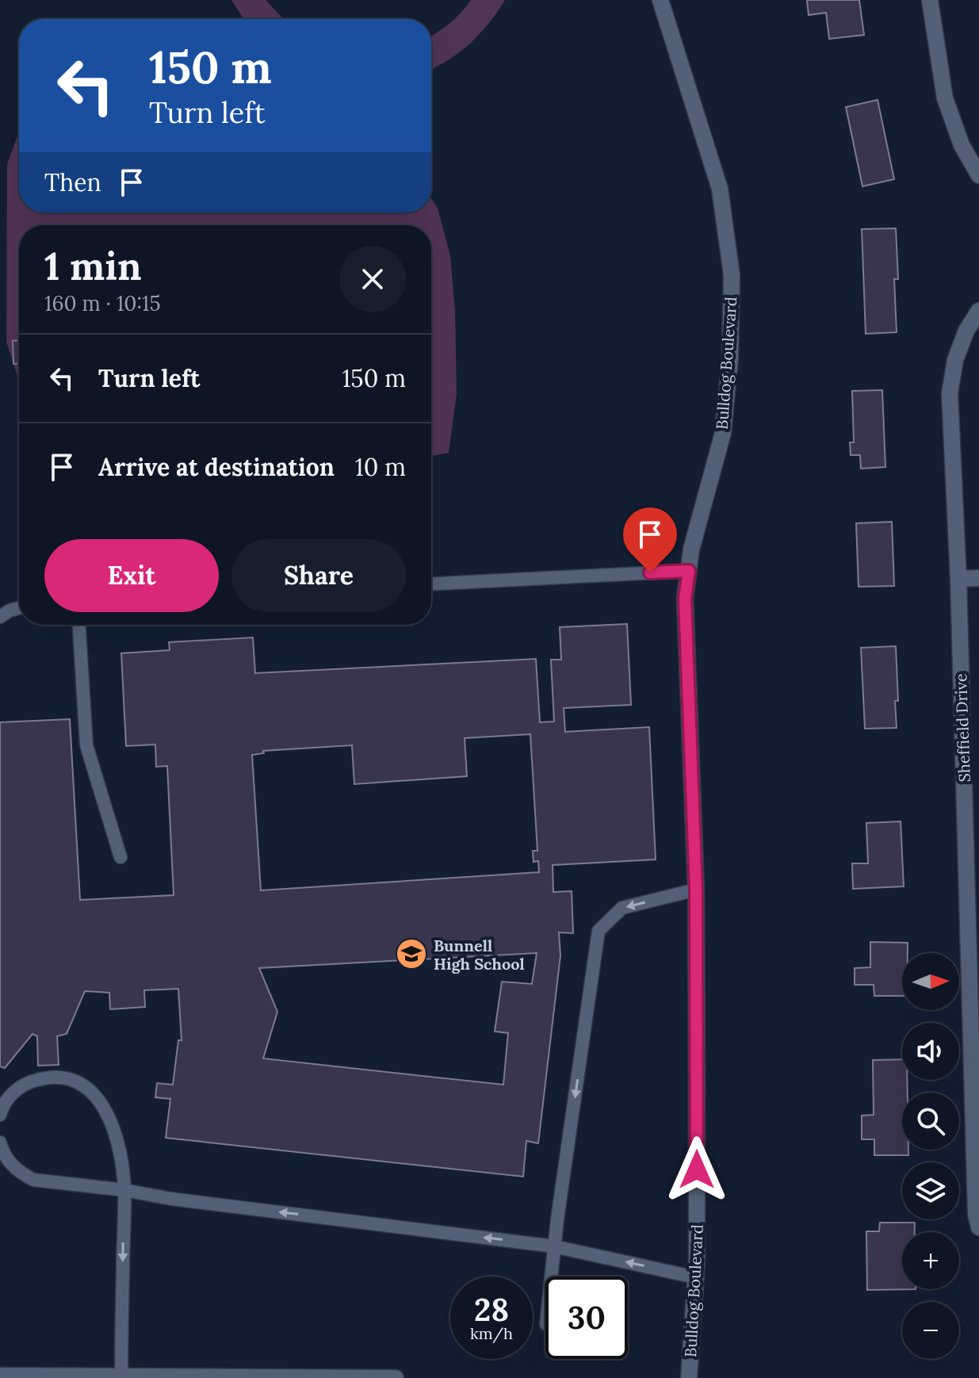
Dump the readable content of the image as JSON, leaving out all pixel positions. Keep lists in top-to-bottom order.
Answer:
{
  "streets": {
    "street": ["Bulldog Boulevard", "Sheffield Drive"]
  },
  "places": {
    "school or university": ["Bunnell High School"]
  },
  "north": "right",
  "page": {
    "turn": ["150 m", "Turn left"],
    "then": "Then",
    "heading": ["1 min", "160 m · 10:15"],
    "list": [
      {
        "name": "Turn left",
        "value": "150 m"
      },
      {
        "name": "Arrive at destination",
        "value": "10 m"
      }
    ],
    "buttons": ["Exit", "Share"],
    "map_buttons": ["+", "−"],
    "speed": "28 km/h",
    "limit": "30"
  }
}
